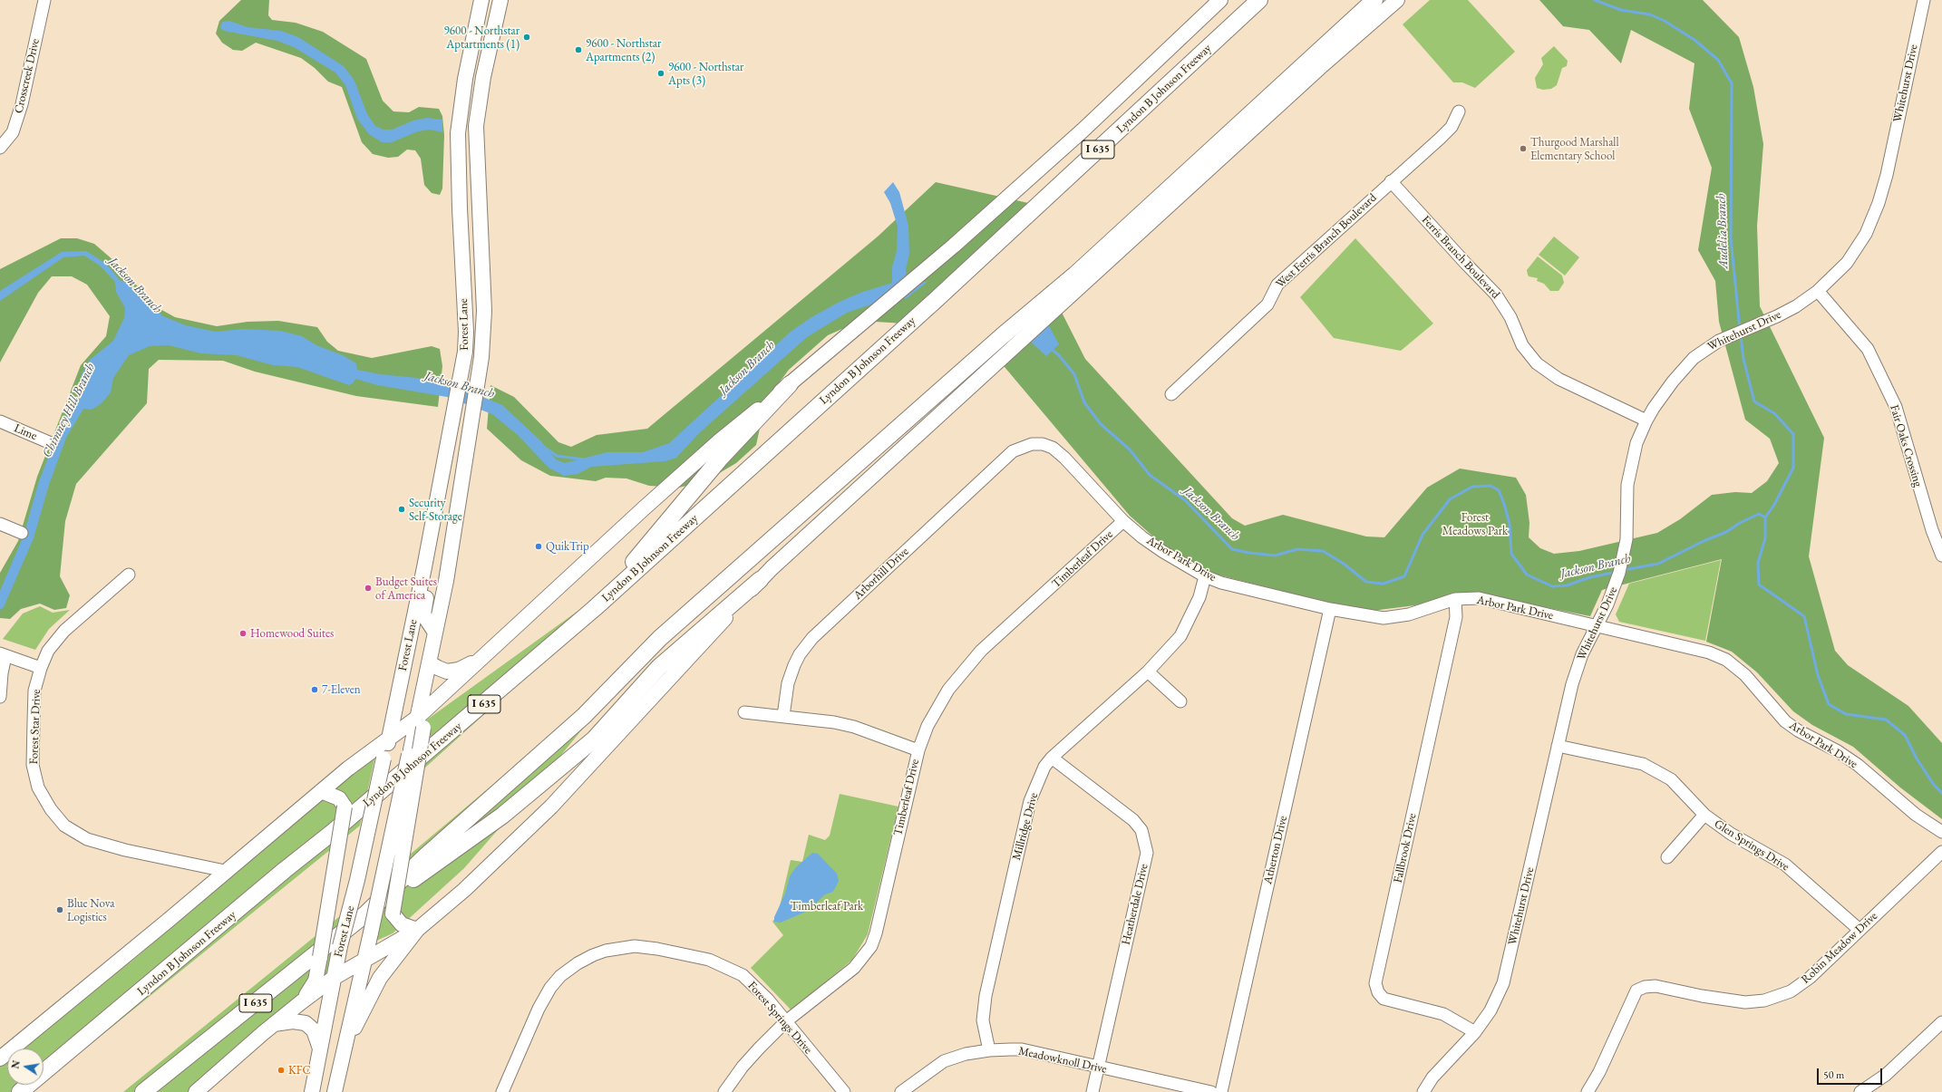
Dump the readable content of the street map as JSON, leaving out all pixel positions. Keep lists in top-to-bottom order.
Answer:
{
  "streets": {
    "highway": ["Lyndon B Johnson Freeway", "I 635"],
    "main road": ["Forest Lane"],
    "street": [
      "Crosscreek Drive",
      "Whitehurst Drive",
      "West Ferris Branch Boulevard",
      "Ferris Branch Boulevard",
      "Lime",
      "Fair Oaks Crossing",
      "Timberleaf Drive",
      "Arbor Park Drive",
      "Arborhill Drive",
      "Forest Star Drive",
      "Millridge Drive",
      "Glen Springs Drive",
      "Fallbrook Drive",
      "Atherton Drive",
      "Heatherdale Drive",
      "Robin Meadow Drive",
      "Forest Springs Drive",
      "Meadowknoll Drive"
    ]
  },
  "crossings": [
    ["Whitehurst Drive", "Ferris Branch Boulevard"],
    ["Whitehurst Drive", "Fair Oaks Crossing"],
    ["Whitehurst Drive", "Arbor Park Drive"],
    ["Whitehurst Drive", "Glen Springs Drive"],
    ["Whitehurst Drive", "Fallbrook Drive"],
    ["West Ferris Branch Boulevard", "Ferris Branch Boulevard"],
    ["Timberleaf Drive", "Arbor Park Drive"],
    ["Timberleaf Drive", "Forest Springs Drive"],
    ["Arbor Park Drive", "Arborhill Drive"],
    ["Arbor Park Drive", "Millridge Drive"],
    ["Arbor Park Drive", "Fallbrook Drive"],
    ["Arbor Park Drive", "Atherton Drive"],
    ["Millridge Drive", "Heatherdale Drive"],
    ["Millridge Drive", "Meadowknoll Drive"],
    ["Glen Springs Drive", "Robin Meadow Drive"],
    ["Heatherdale Drive", "Meadowknoll Drive"]
  ],
  "water": ["Audelia Branch", "Jackson Branch", "Chimney Hill Branch"],
  "parks": ["Forest Meadows Park", "Timberleaf Park"],
  "places": [
    "9600 - Northstar Aptartments (1)",
    "9600 - Northstar Apartments (2)",
    "9600 - Northstar Apts (3)",
    "Thurgood Marshall Elementary School",
    "Security Self-Storage",
    "QuikTrip",
    "Budget Suites of America",
    "Homewood Suites",
    "7-Eleven",
    "Blue Nova Logistics",
    "KFC"
  ],
  "scale_bar": "50 m",
  "north": "left"
}
